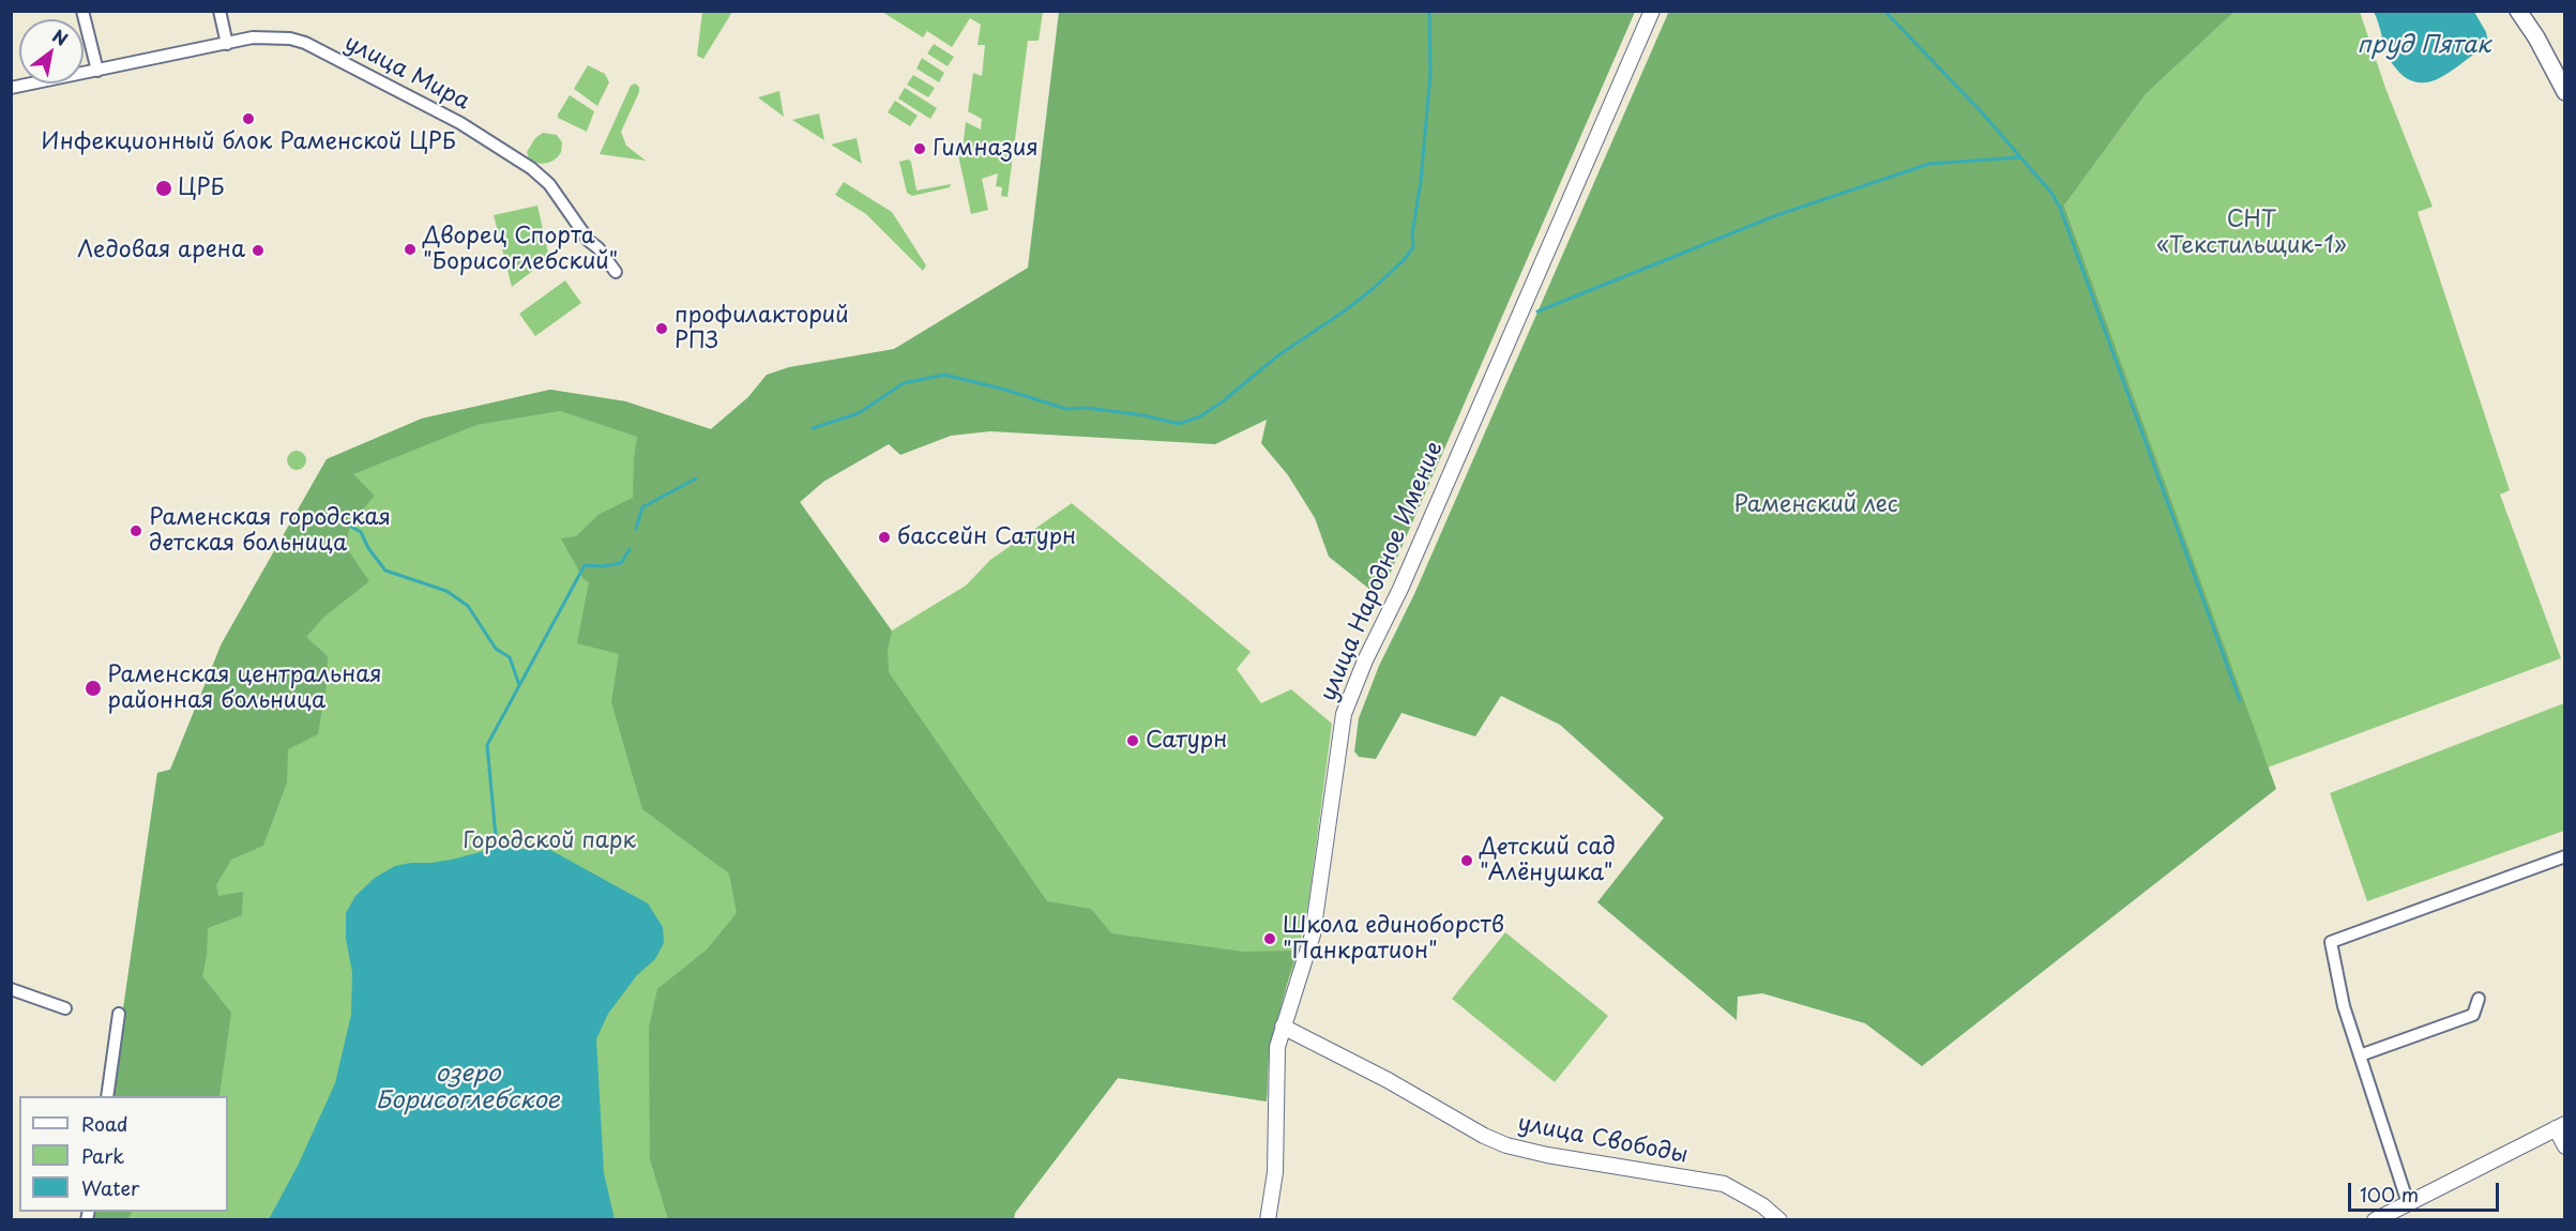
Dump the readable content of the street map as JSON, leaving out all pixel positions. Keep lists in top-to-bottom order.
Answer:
{
  "streets": {
    "street": ["улица Мира", "улица Народное Имение", "улица Свободы"]
  },
  "crossings": [
    ["улица Народное Имение", "улица Свободы"]
  ],
  "water": ["пруд Пятак", "озеро Борисоглебское"],
  "parks": ["СНТ «Текстильщик-1»", "Раменский лес", "Городской парк"],
  "places": [
    "Инфекционный блок Раменской ЦРБ",
    "Гимназия",
    "ЦРБ",
    "Дворец Спорта \"Борисоглебский\"",
    "Ледовая арена",
    "профилакторий РПЗ",
    "Раменская городская детская больница",
    "бассейн Сатурн",
    "Раменская центральная районная больница",
    "Сатурн",
    "Детский сад \"Алёнушка\"",
    "Школа единоборств \"Панкратион\""
  ],
  "legend": ["Road", "Park", "Water"],
  "scale_bar": "100 m",
  "north": "top right"
}
